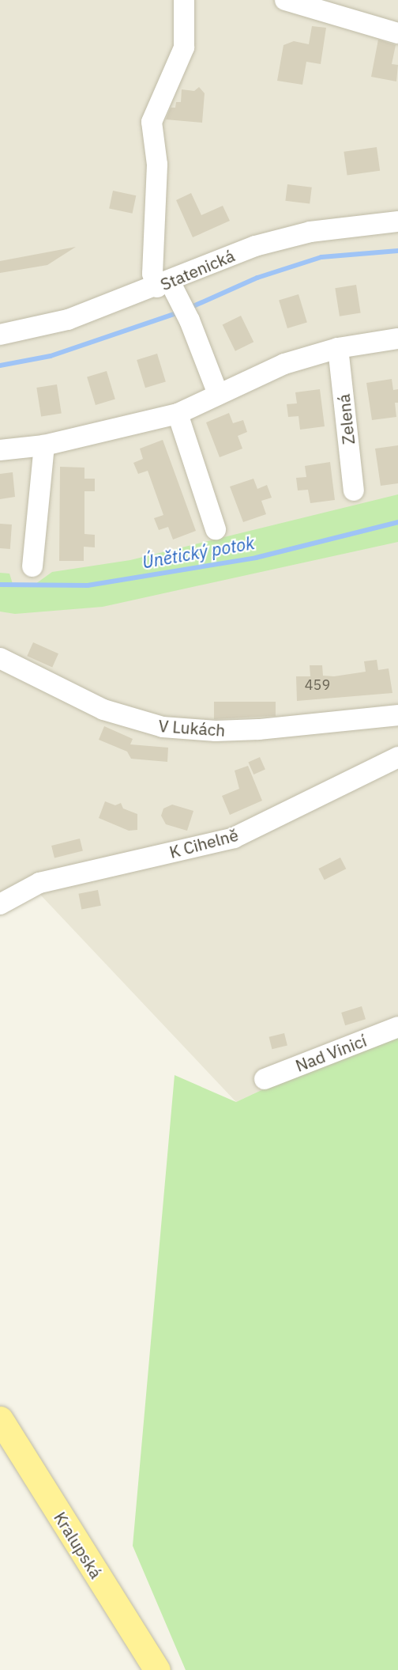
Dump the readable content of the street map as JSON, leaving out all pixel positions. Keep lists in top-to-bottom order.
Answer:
{
  "streets": {
    "main road": ["Kralupská"],
    "street": [
      "Statenická",
      "Zelená",
      "V Lukách",
      "K Cihelně",
      "Nad Vinicí"
    ]
  },
  "water": ["Únětický potok"],
  "house_numbers": ["459"]
}
